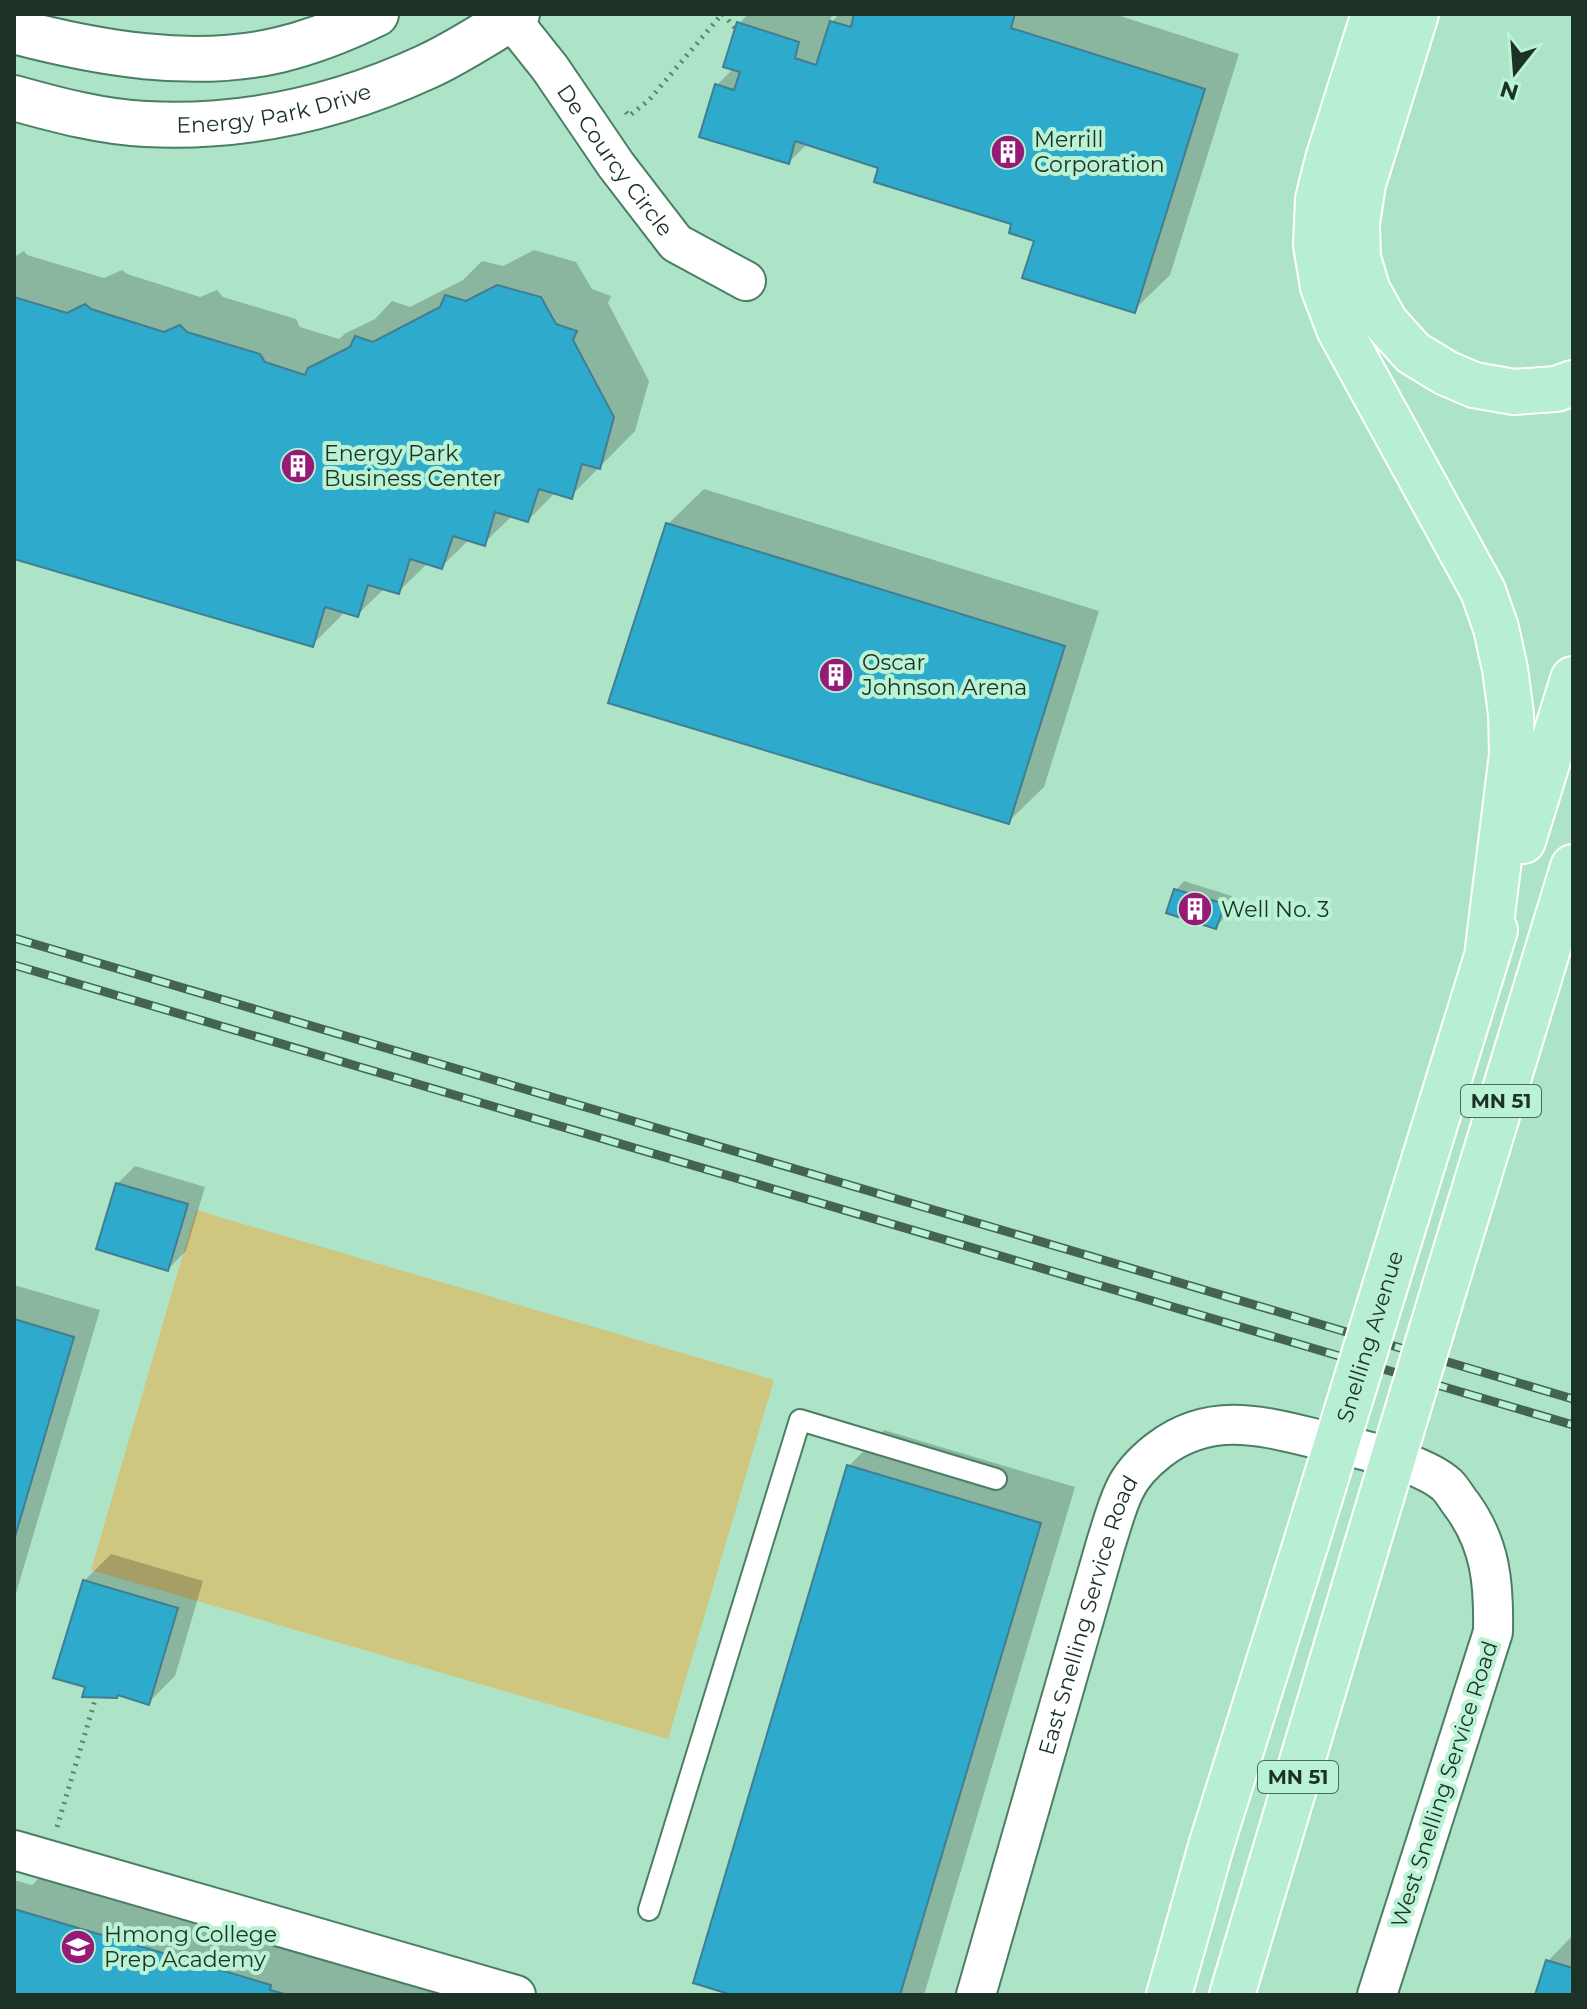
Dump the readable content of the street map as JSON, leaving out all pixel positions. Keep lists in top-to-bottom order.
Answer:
{
  "streets": {
    "main road": ["MN 51", "Snelling Avenue"],
    "street": [
      "Energy Park Drive",
      "De Courcy Circle",
      "East Snelling Service Road",
      "West Snelling Service Road"
    ]
  },
  "crossings": [
    ["Energy Park Drive", "De Courcy Circle"],
    ["East Snelling Service Road", "West Snelling Service Road"]
  ],
  "places": {
    "building": [
      "Merrill Corporation",
      "Energy Park Business Center",
      "Oscar Johnson Arena",
      "Well No. 3"
    ],
    "school or university": ["Hmong College Prep Academy"]
  },
  "north": "bottom"
}
